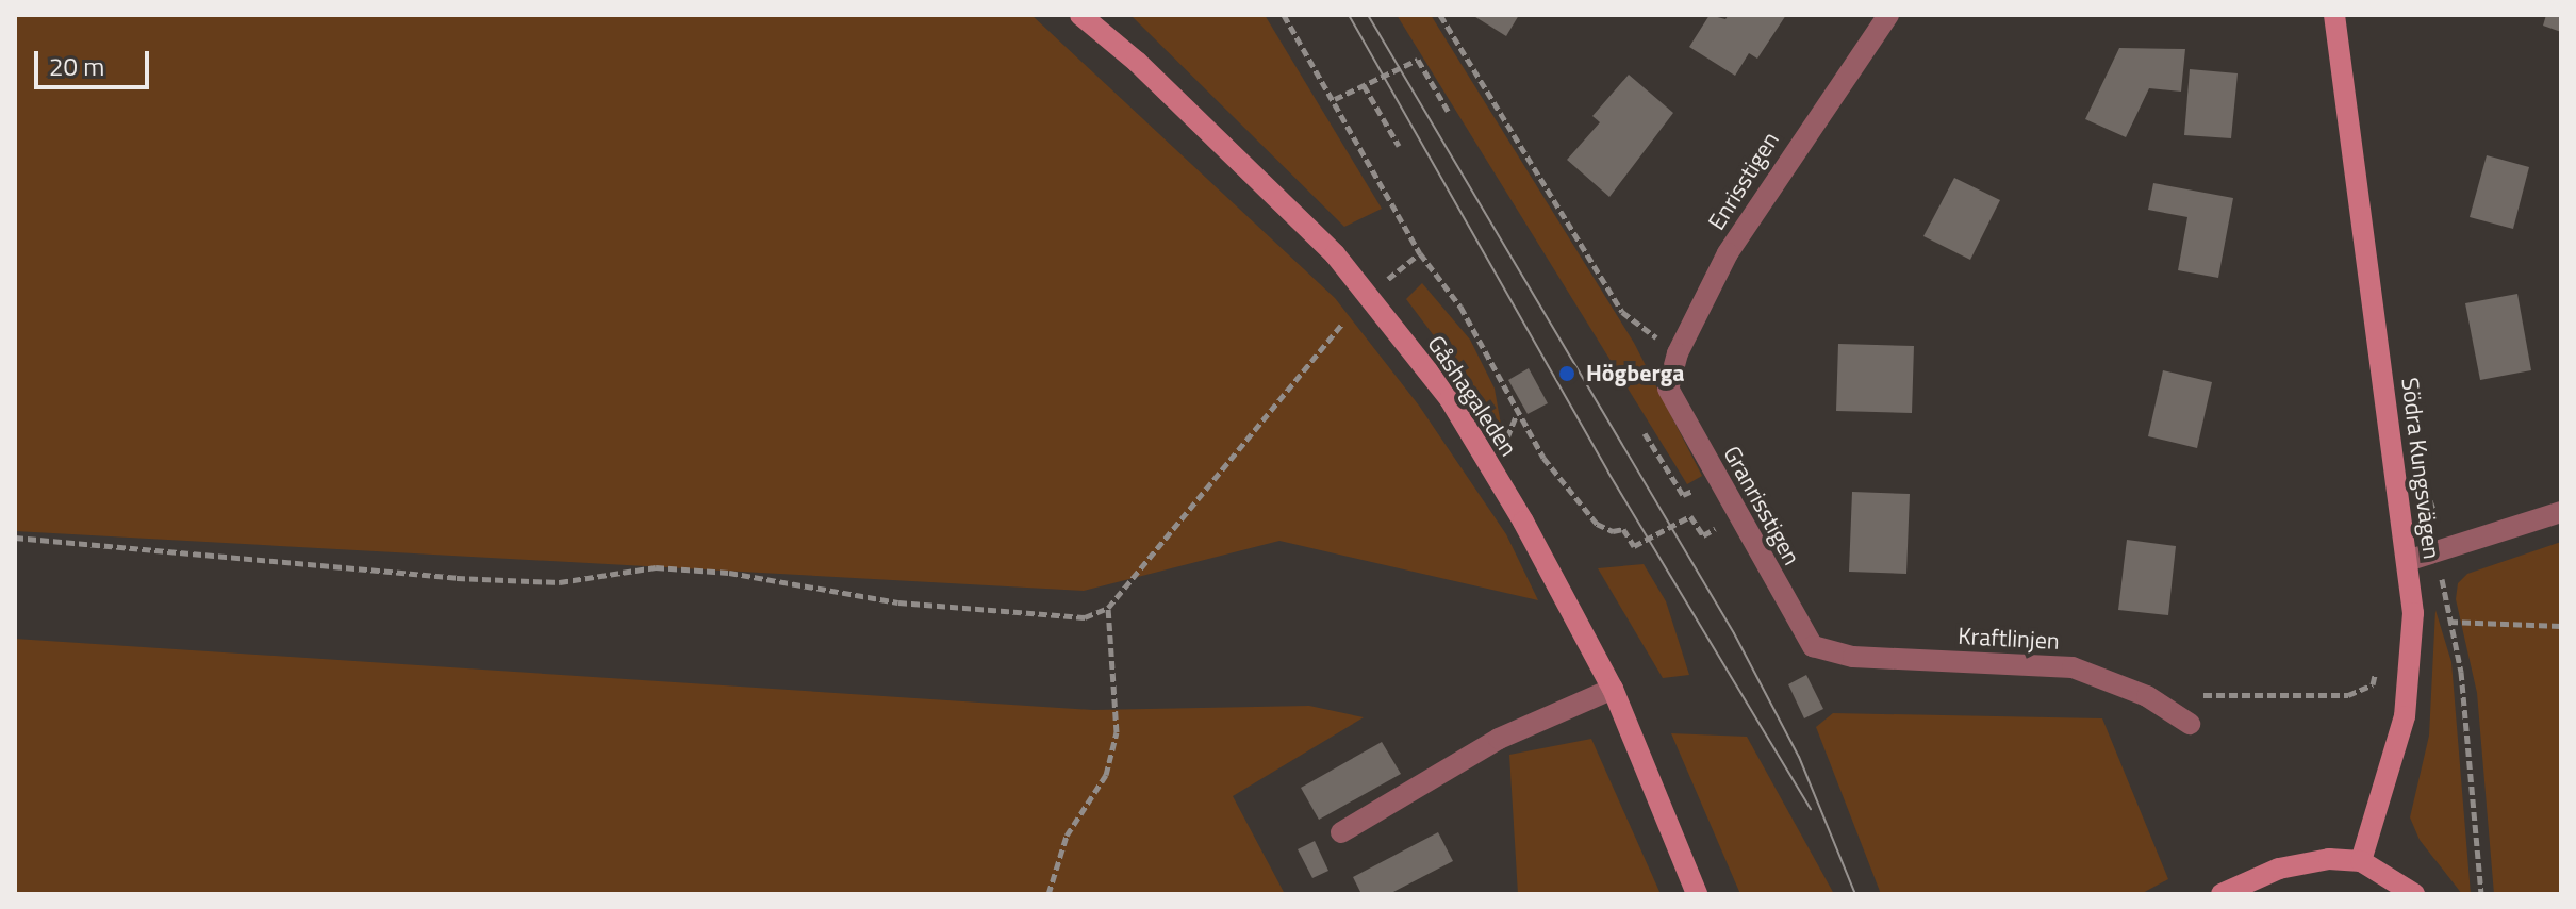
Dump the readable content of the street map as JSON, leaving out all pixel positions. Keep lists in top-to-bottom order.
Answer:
{
  "streets": {
    "main road": ["Gåshagaleden", "Södra Kungsvägen"],
    "street": ["Enrisstigen", "Granrisstigen", "Kraftlinjen"]
  },
  "crossings": [
    ["Enrisstigen", "Granrisstigen"],
    ["Granrisstigen", "Kraftlinjen"]
  ],
  "places": ["Högberga"],
  "scale_bar": "20 m"
}
